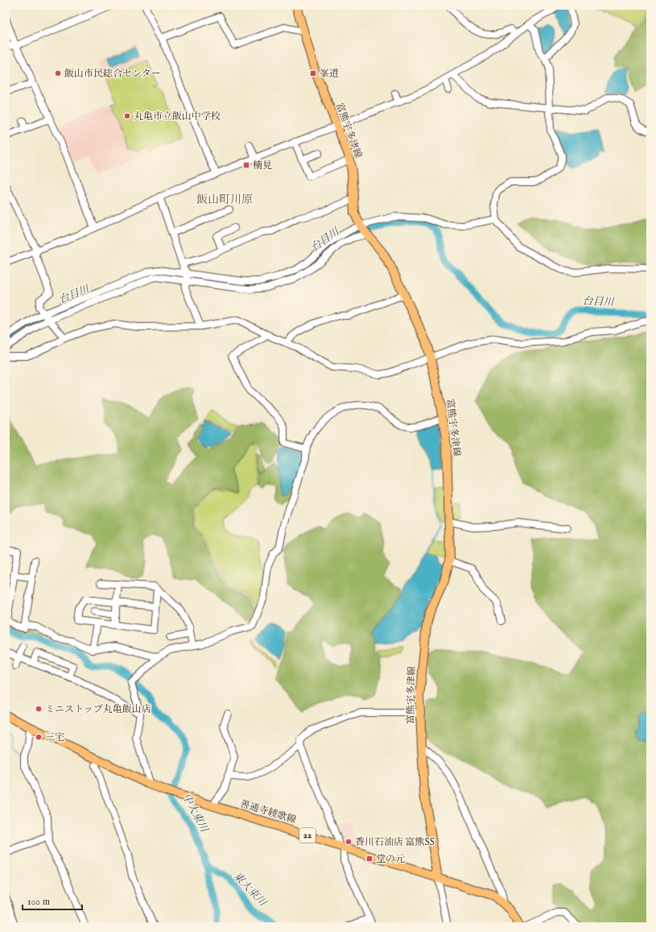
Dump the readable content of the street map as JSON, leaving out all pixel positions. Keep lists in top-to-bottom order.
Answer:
{
  "streets": {
    "main road": ["富熊宇多津線", "善通寺綾歌線", "22"]
  },
  "crossings": [
    ["富熊宇多津線", "善通寺綾歌線"]
  ],
  "districts": ["飯山町川原"],
  "water": ["台目川", "中大束川", "東大束川"],
  "places": {
    "other": [
      "飯山市民総合センター",
      "丸亀市立飯山中学校",
      "ミニストップ丸亀飯山店",
      "三宅",
      "香川石油店 富熊SS"
    ],
    "transit": ["峯道", "楠見", "堂の元"]
  },
  "scale_bar": "100 m"
}
